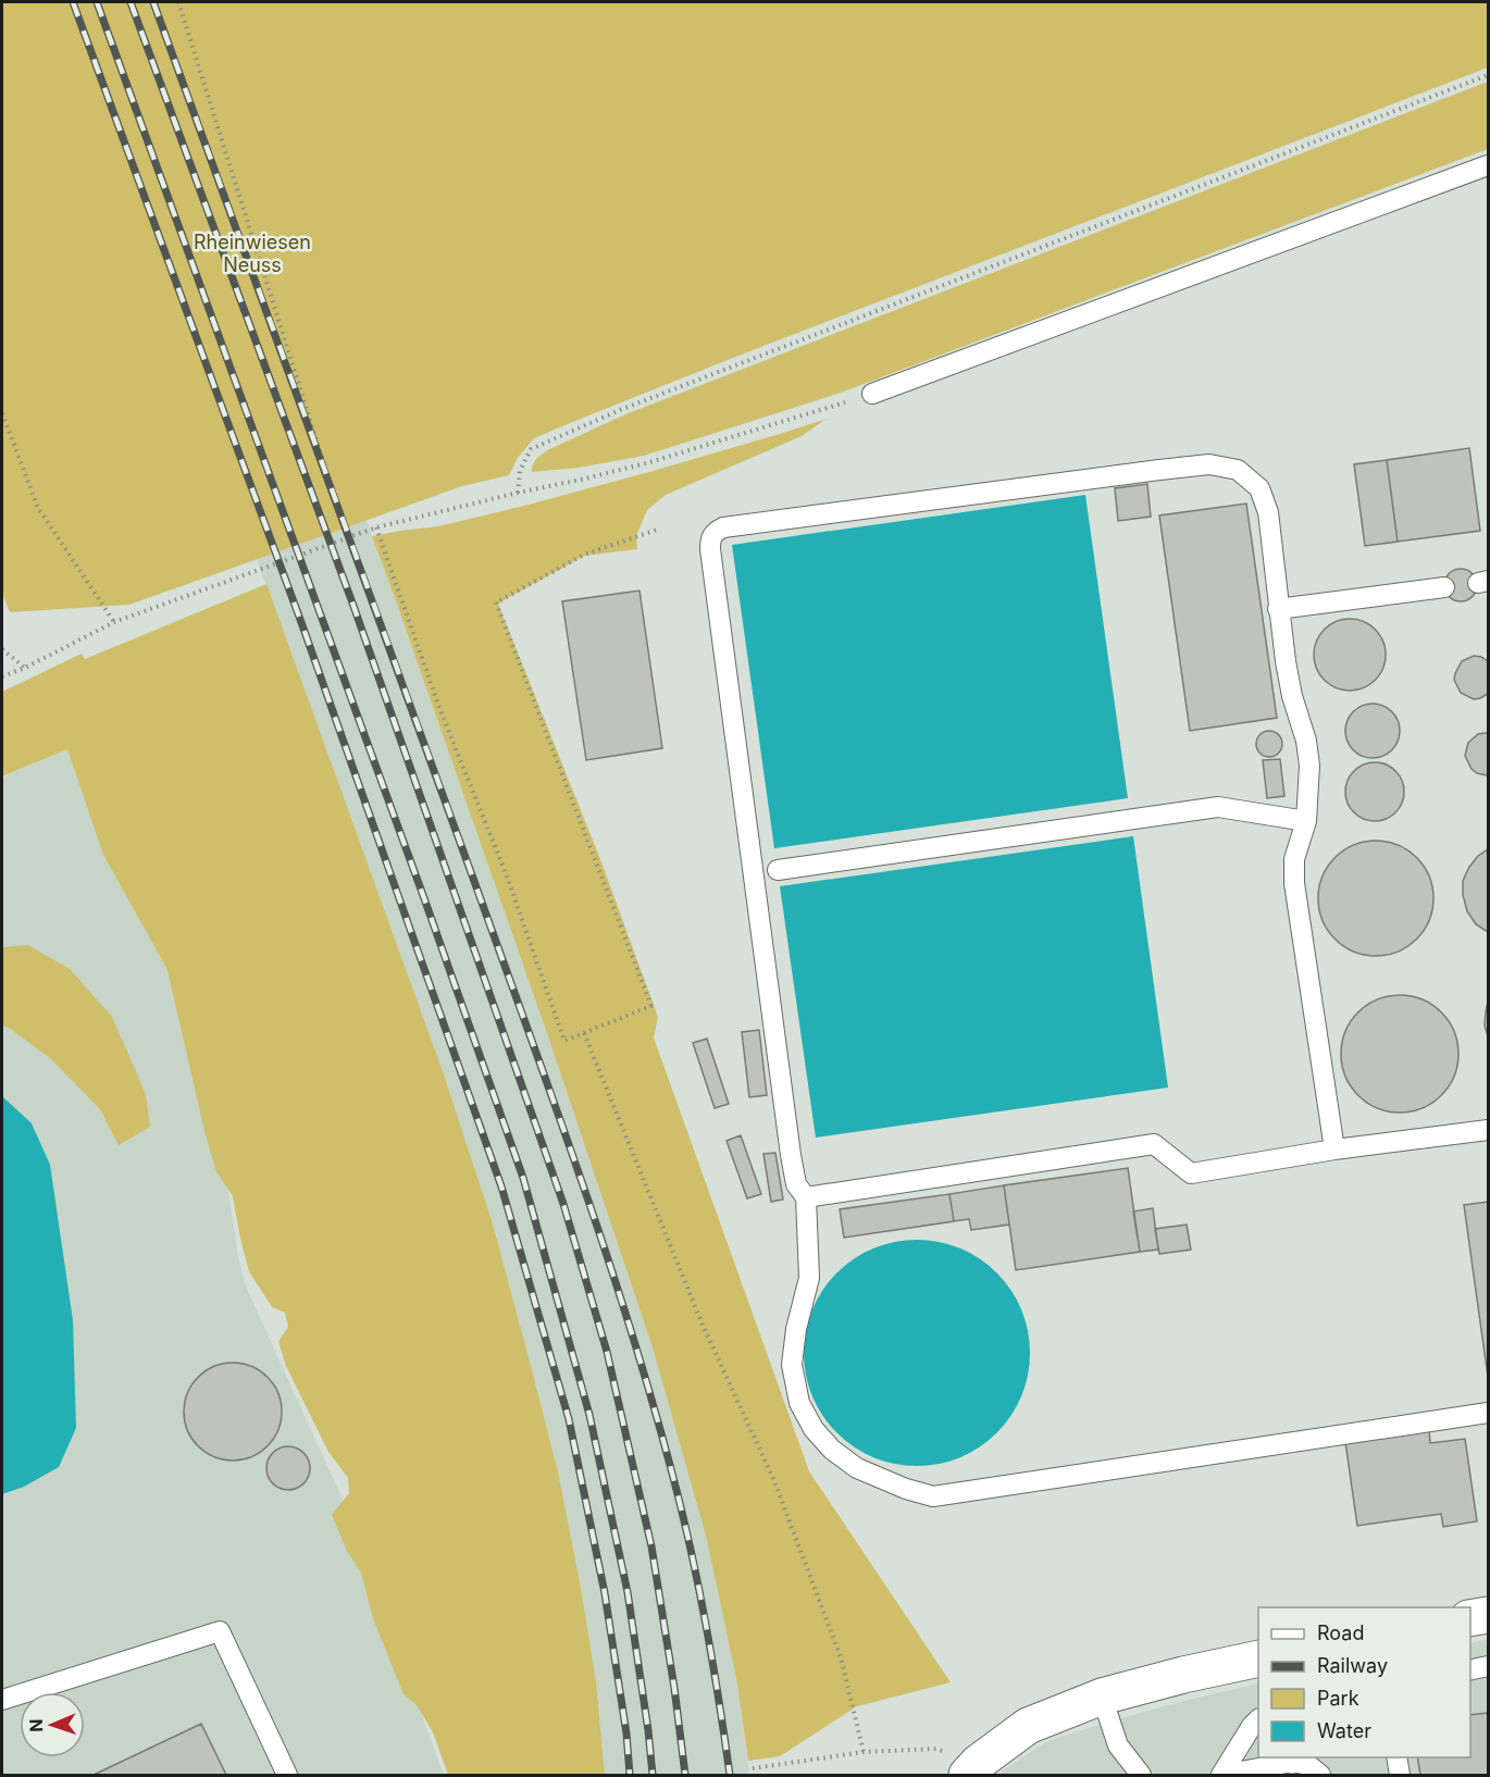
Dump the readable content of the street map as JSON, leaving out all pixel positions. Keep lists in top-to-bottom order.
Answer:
{
  "parks": ["Rheinwiesen Neuss"],
  "legend": [
    "Road",
    "Railway",
    "Park",
    "Water"
  ],
  "north": "left"
}
